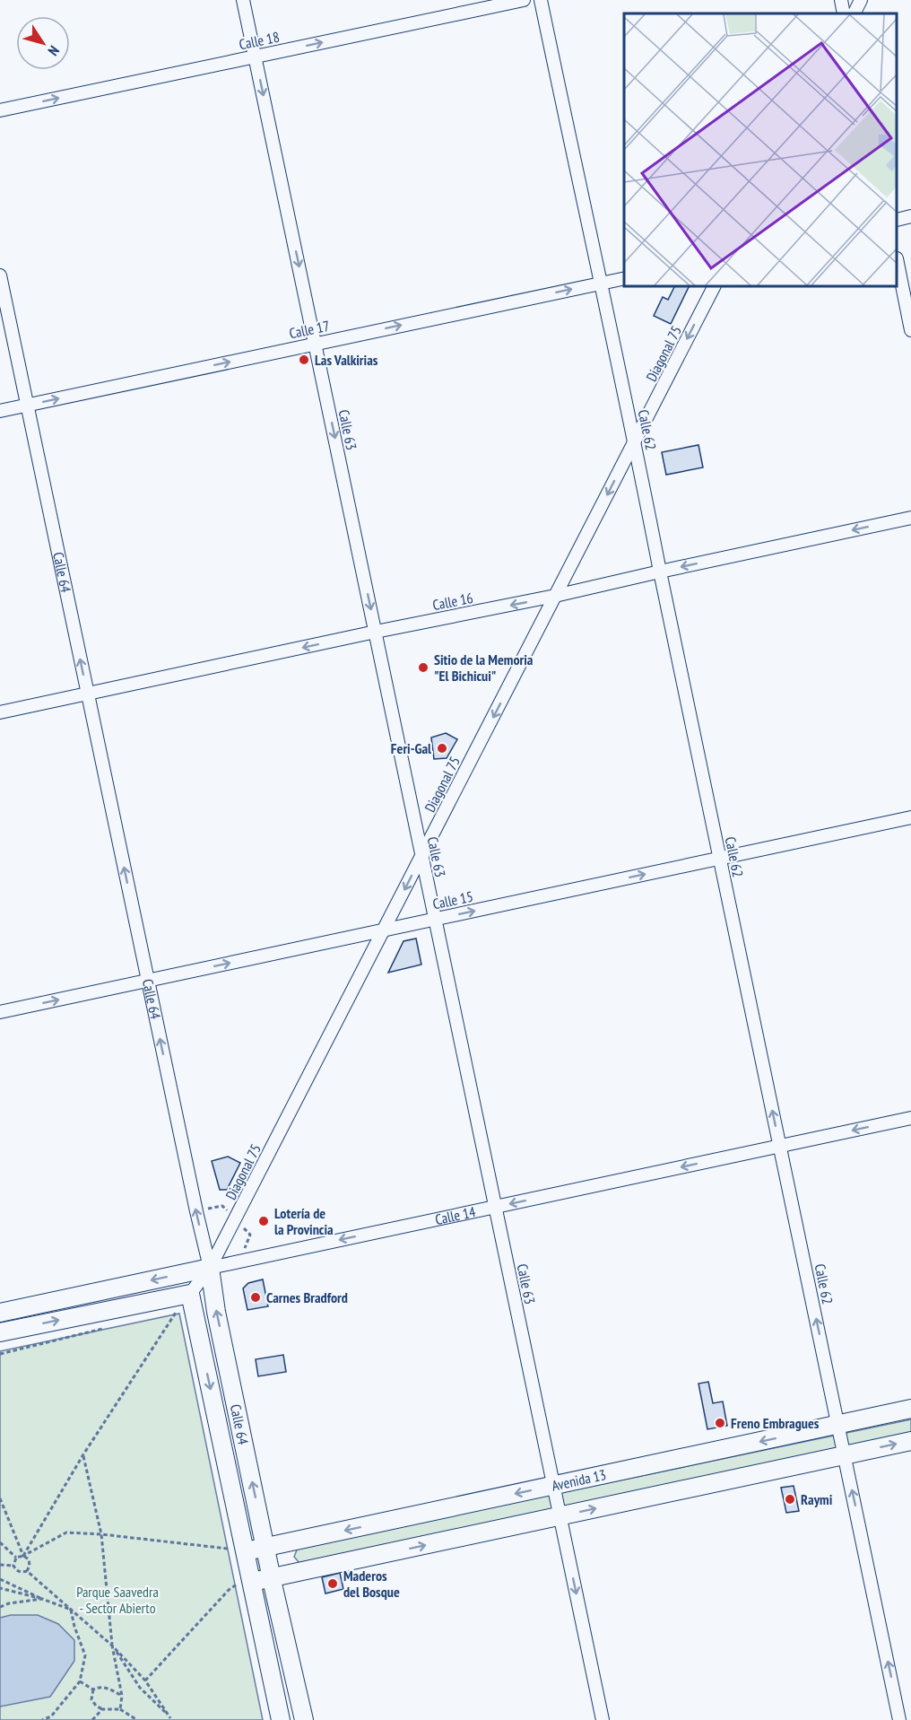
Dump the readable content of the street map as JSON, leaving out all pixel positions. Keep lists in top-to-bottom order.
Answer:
{
  "streets": {
    "main road": ["Calle 64", "Calle 14", "Avenida 13"],
    "street": [
      "Calle 18",
      "Calle 17",
      "Diagonal 75",
      "Calle 63",
      "Calle 62",
      "Calle 16",
      "Calle 15"
    ]
  },
  "crossings": [
    ["Calle 18", "Calle 63"],
    ["Calle 17", "Calle 63"],
    ["Calle 17", "Calle 62"],
    ["Calle 17", "Calle 64"],
    ["Diagonal 75", "Calle 63"],
    ["Diagonal 75", "Calle 62"],
    ["Diagonal 75", "Calle 64"],
    ["Diagonal 75", "Calle 16"],
    ["Diagonal 75", "Calle 15"],
    ["Diagonal 75", "Calle 14"],
    ["Calle 63", "Calle 16"],
    ["Calle 63", "Calle 15"],
    ["Calle 63", "Calle 14"],
    ["Calle 63", "Avenida 13"],
    ["Calle 62", "Calle 16"],
    ["Calle 62", "Calle 15"],
    ["Calle 62", "Calle 14"],
    ["Calle 62", "Avenida 13"],
    ["Calle 64", "Calle 16"],
    ["Calle 64", "Calle 15"],
    ["Calle 64", "Calle 14"],
    ["Calle 64", "Avenida 13"]
  ],
  "one_way": [
    "Calle 18",
    "Calle 17",
    "Diagonal 75",
    "Calle 63",
    "Calle 62",
    "Calle 16",
    "Calle 15",
    "Calle 14"
  ],
  "parks": ["Parque Saavedra - Sector Abierto"],
  "places": [
    "Las Valkirias",
    "Sitio de la Memoria \"El Bichicui\"",
    "Feri-Gal",
    "Lotería de la Provincia",
    "Carnes Bradford",
    "Freno Embragues",
    "Raymi",
    "Maderos del Bosque"
  ],
  "north": "bottom right"
}
